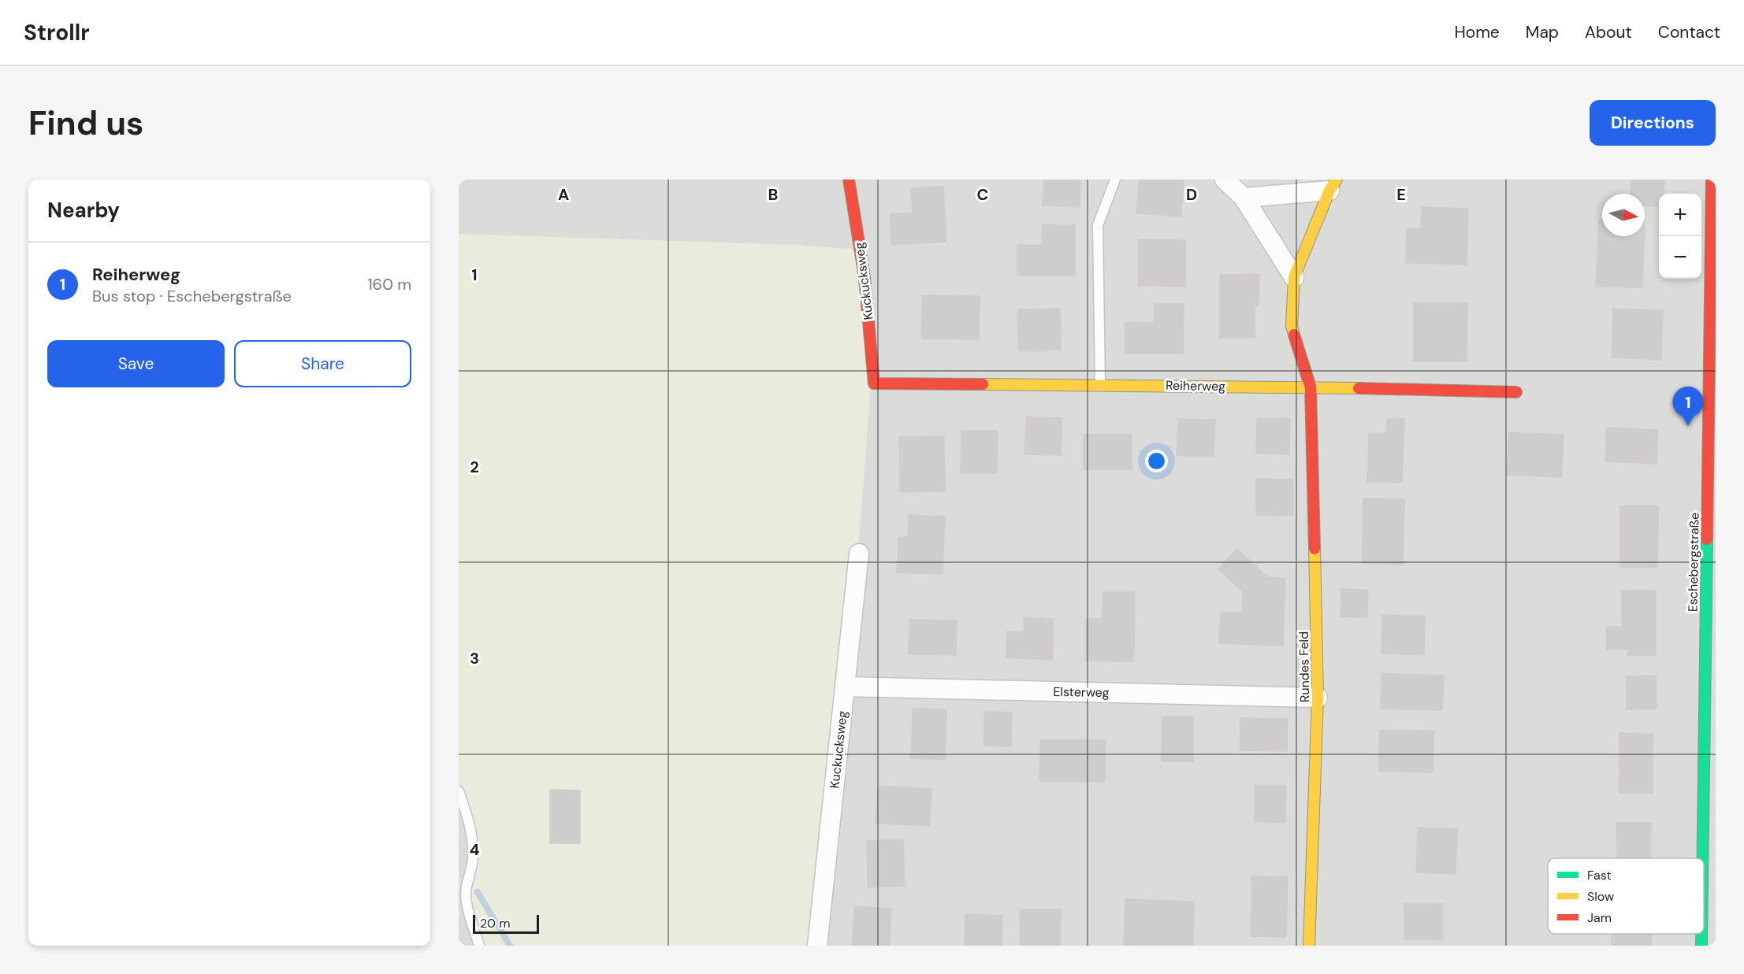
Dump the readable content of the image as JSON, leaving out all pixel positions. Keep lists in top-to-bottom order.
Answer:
{
  "streets": {
    "street": [
      "Kuckucksweg",
      "Reiherweg",
      "Eschebergstraße",
      "Rundes Feld",
      "Elsterweg"
    ]
  },
  "crossings": [
    ["Kuckucksweg", "Reiherweg"],
    ["Kuckucksweg", "Elsterweg"],
    ["Reiherweg", "Rundes Feld"],
    ["Rundes Feld", "Elsterweg"]
  ],
  "legend": ["Fast", "Slow", "Jam"],
  "scale_bar": "20 m",
  "north": "right",
  "page": {
    "header": "Strollr",
    "nav": [
      "Home",
      "Map",
      "About",
      "Contact"
    ],
    "buttons": [
      "Directions",
      ["Save", "Share"]
    ],
    "title": "Find us",
    "heading": "Nearby",
    "map_buttons": ["+", "−"],
    "list": [
      {
        "mark": "1",
        "name": "Reiherweg",
        "note": "Bus stop · Eschebergstraße",
        "value": "160 m"
      }
    ],
    "pins": "1",
    "scale": "20 m"
  },
  "grid": {
    "columns": [
      "A",
      "B",
      "C",
      "D",
      "E"
    ],
    "rows": [
      "1",
      "2",
      "3",
      "4"
    ]
  }
}
